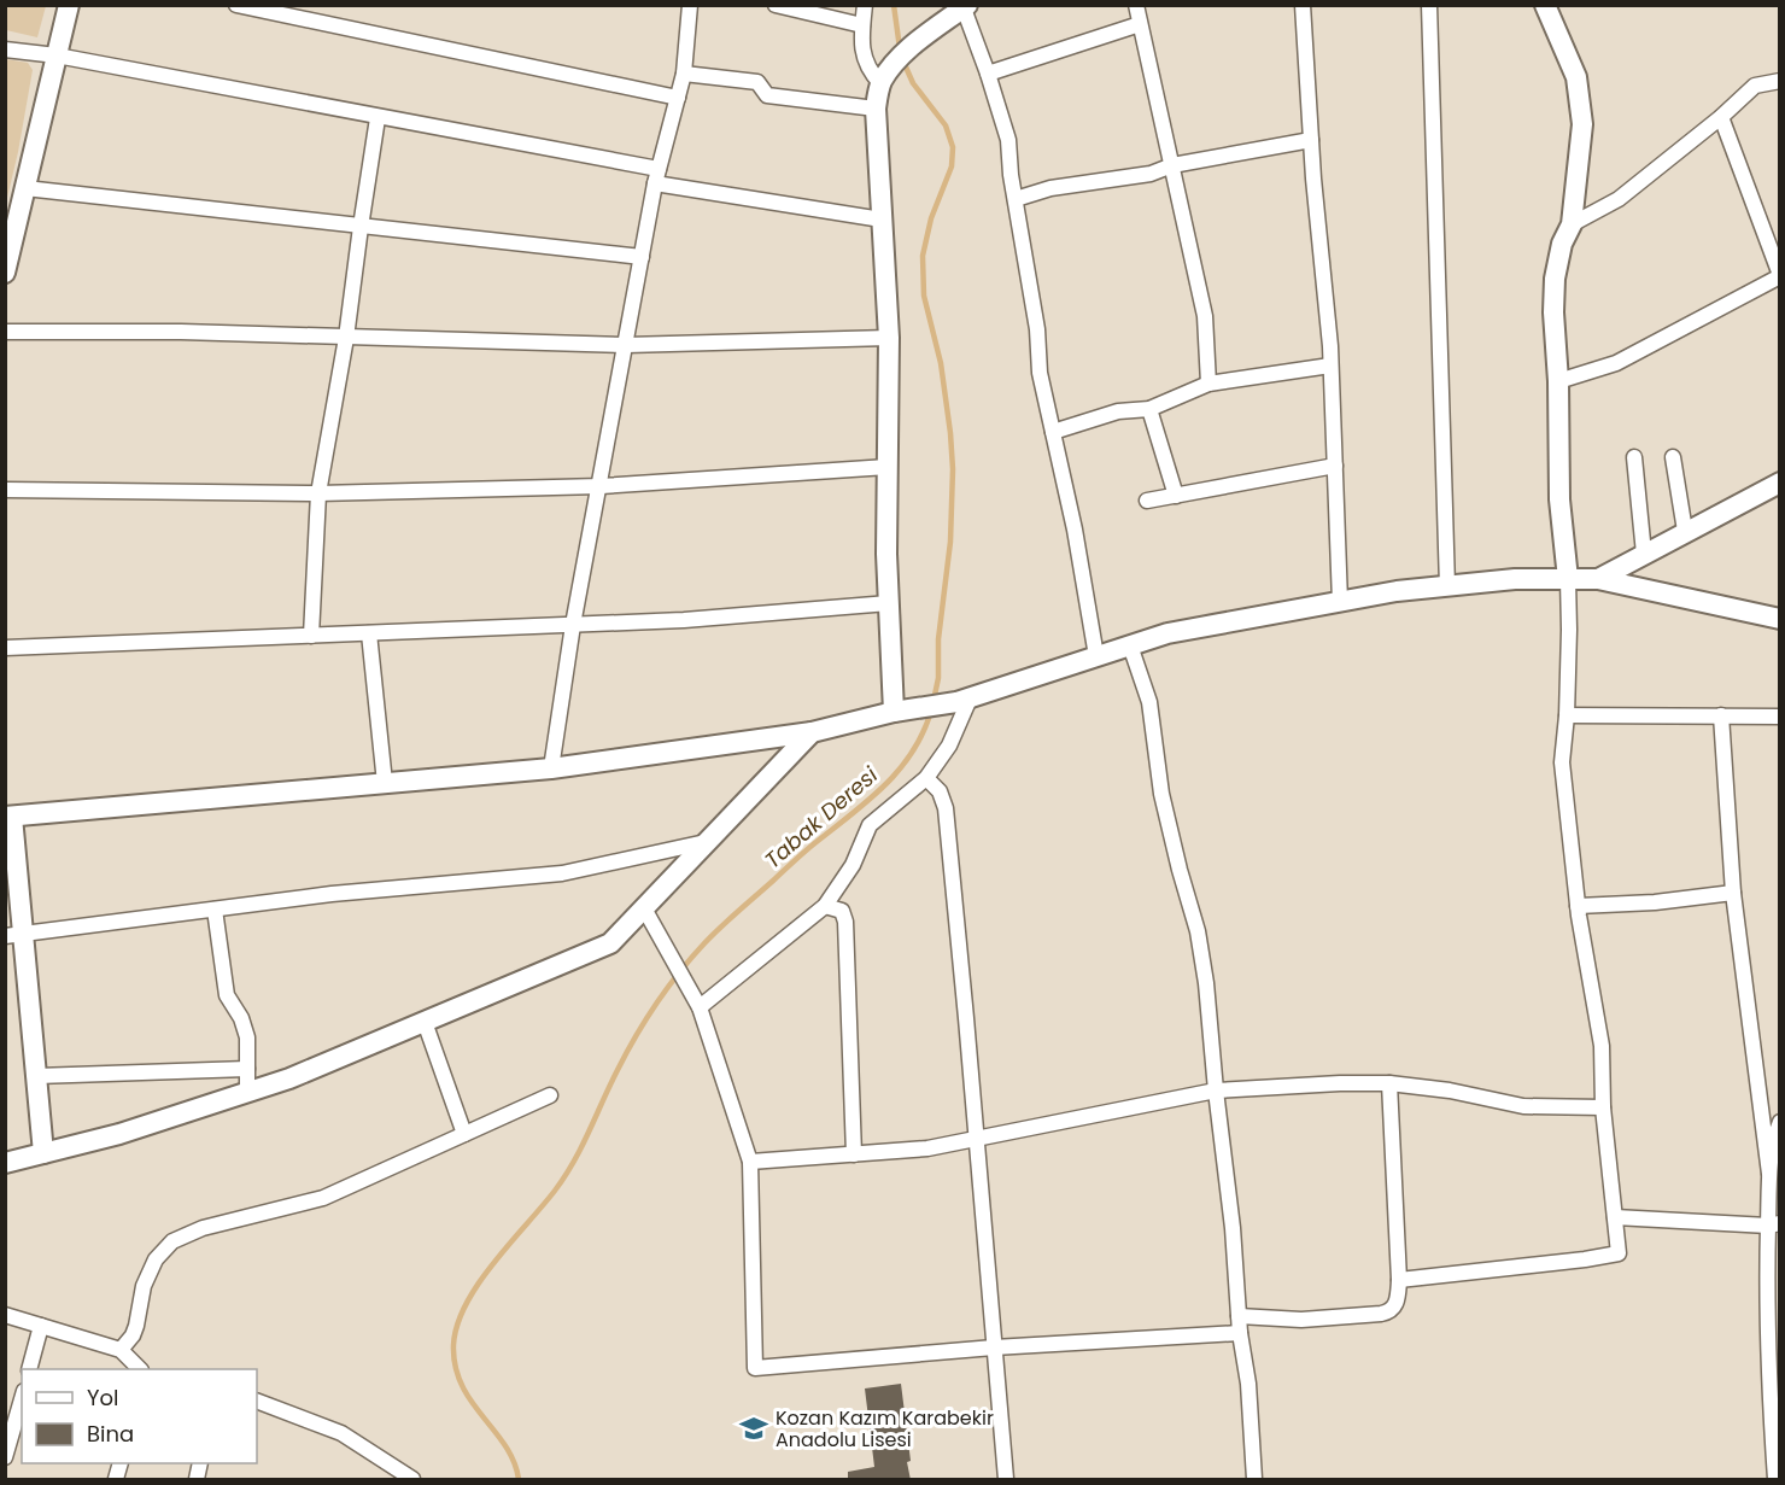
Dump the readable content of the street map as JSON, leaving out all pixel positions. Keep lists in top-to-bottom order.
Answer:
{
  "water": ["Tabak Deresi"],
  "places": {
    "school or university": ["Kozan Kazım Karabekir Anadolu Lisesi"]
  },
  "legend": ["Yol", "Bina"]
}
